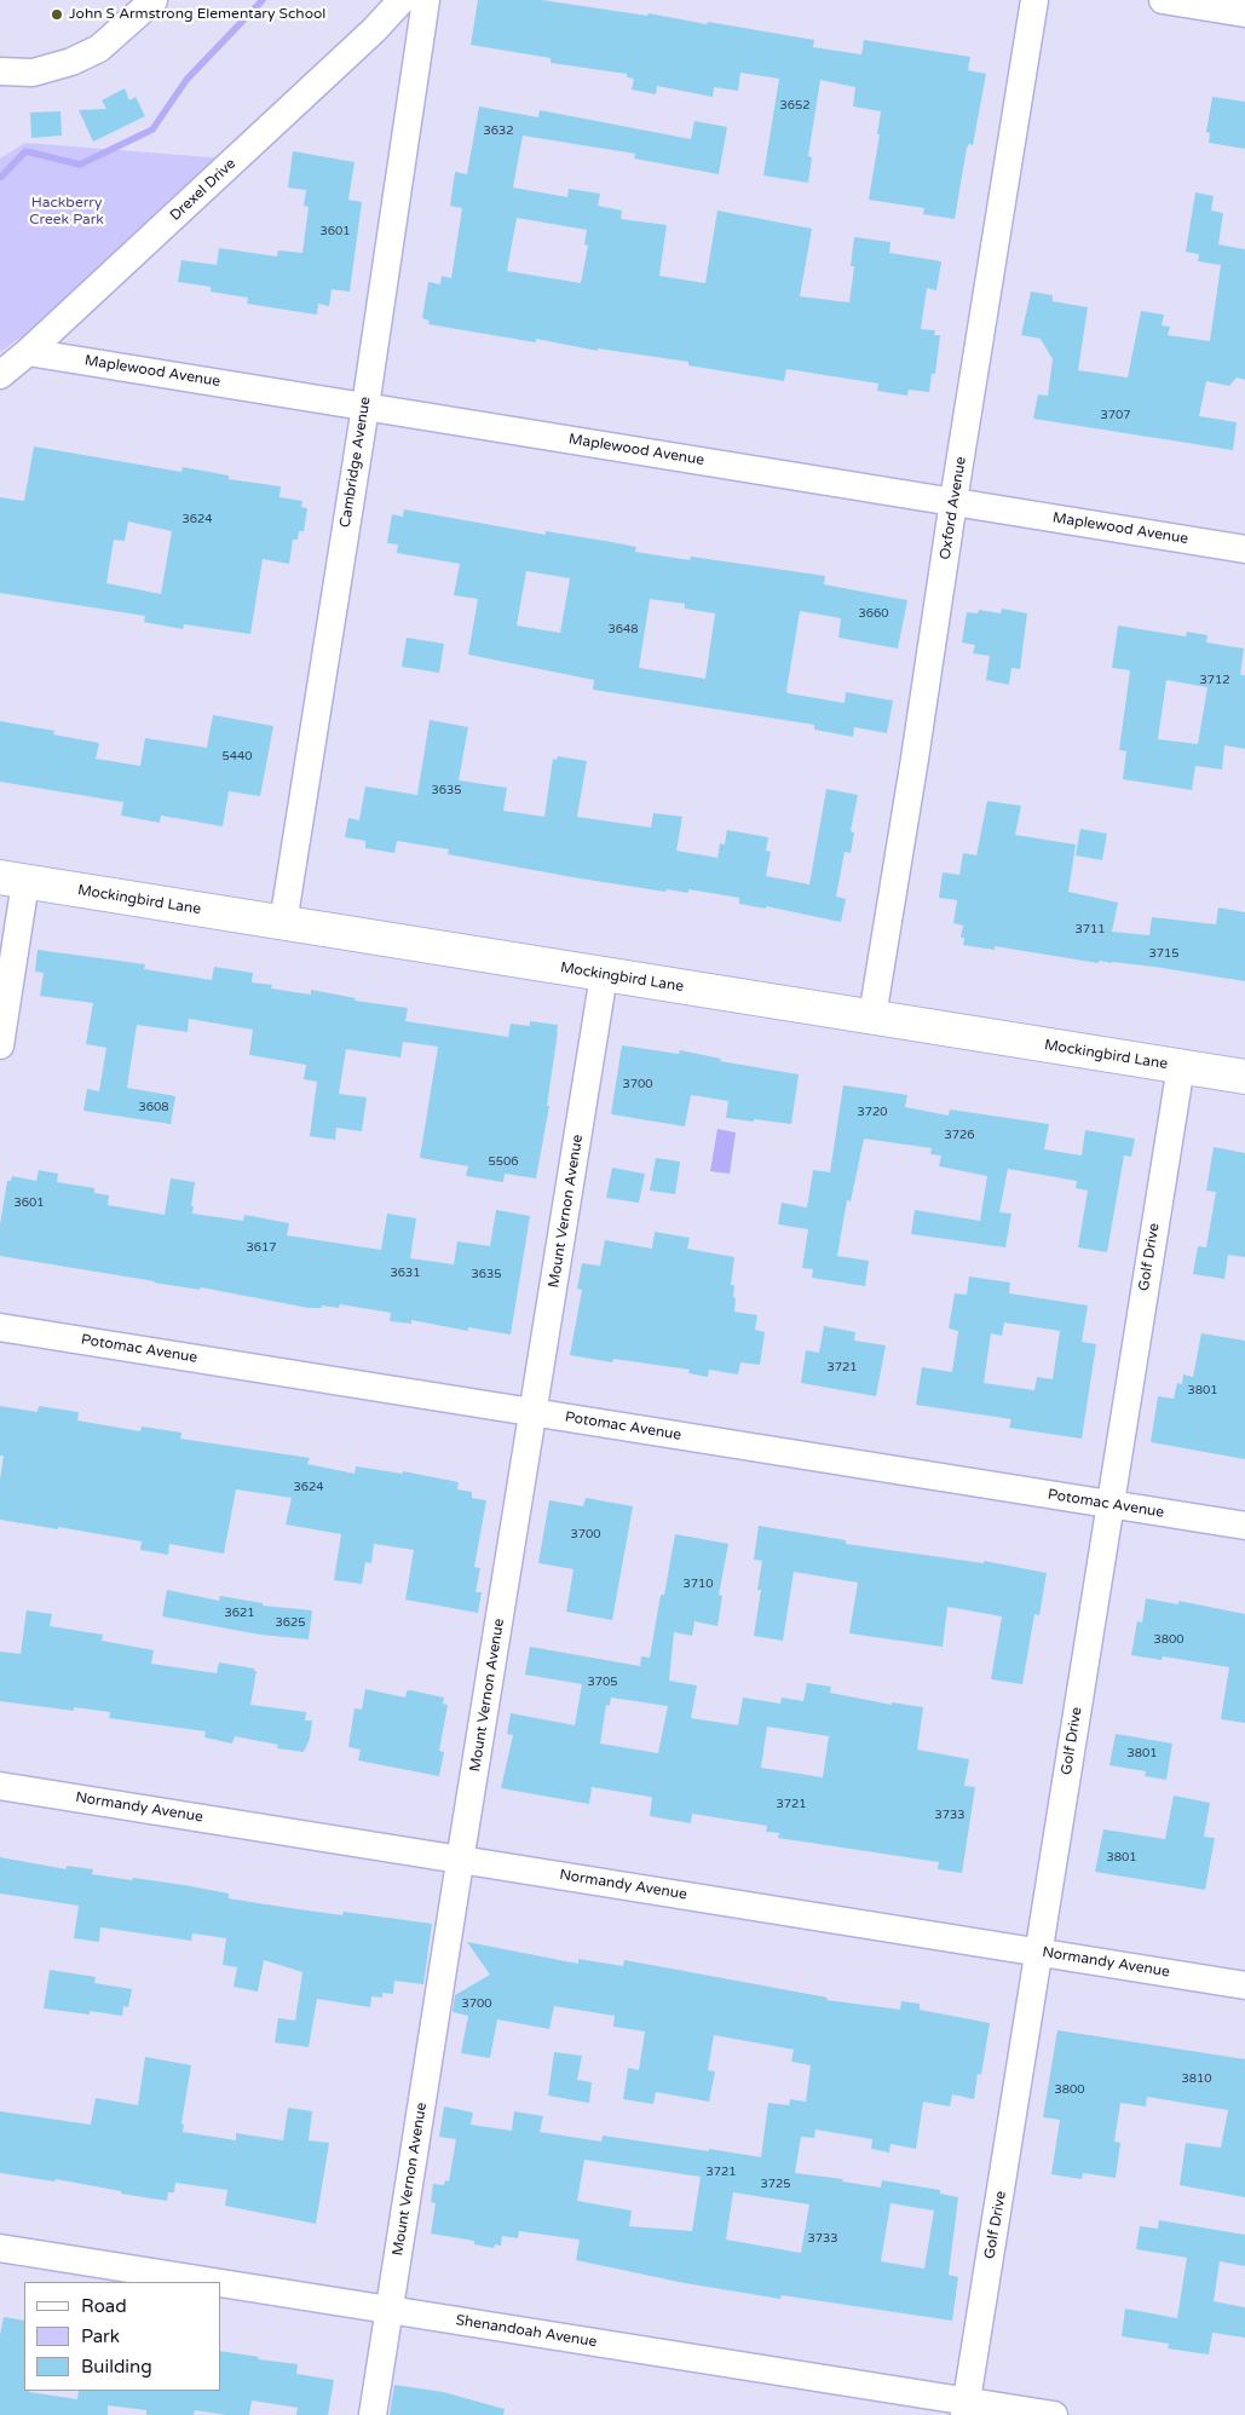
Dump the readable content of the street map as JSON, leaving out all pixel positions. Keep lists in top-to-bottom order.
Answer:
{
  "streets": {
    "main road": ["Mockingbird Lane"],
    "street": [
      "Drexel Drive",
      "Maplewood Avenue",
      "Cambridge Avenue",
      "Oxford Avenue",
      "Mount Vernon Avenue",
      "Golf Drive",
      "Potomac Avenue",
      "Normandy Avenue",
      "Shenandoah Avenue"
    ]
  },
  "crossings": [
    ["Drexel Drive", "Maplewood Avenue"],
    ["Maplewood Avenue", "Cambridge Avenue"],
    ["Maplewood Avenue", "Oxford Avenue"],
    ["Cambridge Avenue", "Mockingbird Lane"],
    ["Oxford Avenue", "Mockingbird Lane"],
    ["Mockingbird Lane", "Mount Vernon Avenue"],
    ["Mockingbird Lane", "Golf Drive"],
    ["Mount Vernon Avenue", "Potomac Avenue"],
    ["Mount Vernon Avenue", "Normandy Avenue"],
    ["Mount Vernon Avenue", "Shenandoah Avenue"],
    ["Golf Drive", "Potomac Avenue"],
    ["Golf Drive", "Normandy Avenue"],
    ["Golf Drive", "Shenandoah Avenue"]
  ],
  "parks": ["Hackberry Creek Park"],
  "places": ["John S Armstrong Elementary School"],
  "house_numbers": [
    "3652",
    "3632",
    "3601",
    "3707",
    "3624",
    "3660",
    "3648",
    "3712",
    "5440",
    "3635",
    "3711",
    "3715",
    "3700",
    "3608",
    "3720",
    "3726",
    "5506",
    "3601",
    "3617",
    "3631",
    "3635",
    "3721",
    "3801",
    "3624",
    "3700",
    "3710",
    "3621",
    "3625",
    "3800",
    "3705",
    "3801",
    "3721",
    "3733",
    "3801",
    "3700",
    "3810",
    "3800",
    "3721",
    "3725",
    "3733"
  ],
  "legend": ["Road", "Park", "Building"]
}
